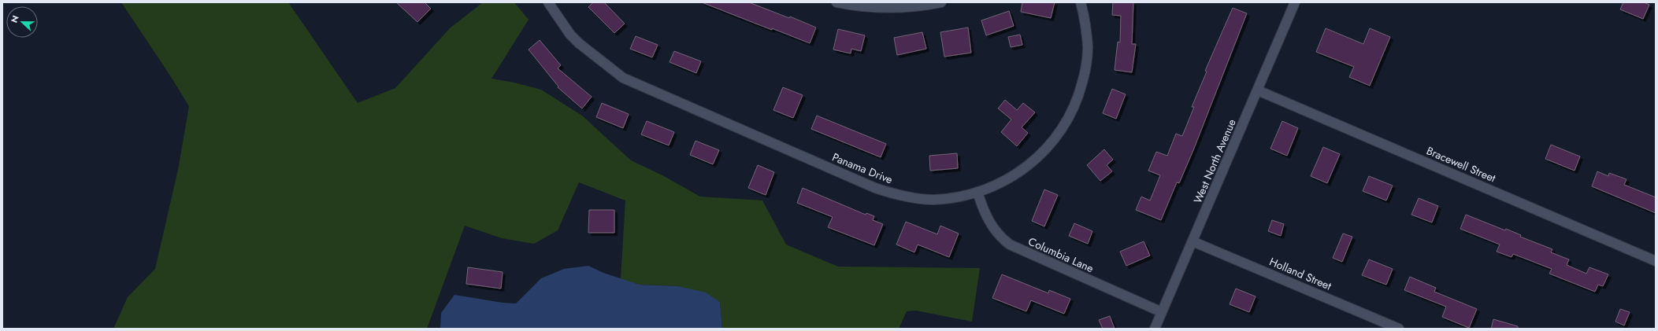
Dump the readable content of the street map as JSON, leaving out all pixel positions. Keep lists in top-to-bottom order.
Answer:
{
  "streets": {
    "street": [
      "West North Avenue",
      "Bracewell Street",
      "Panama Drive",
      "Columbia Lane",
      "Holland Street"
    ]
  },
  "crossings": [
    ["West North Avenue", "Bracewell Street"],
    ["West North Avenue", "Columbia Lane"],
    ["West North Avenue", "Holland Street"],
    ["Panama Drive", "Columbia Lane"]
  ],
  "north": "left"
}
